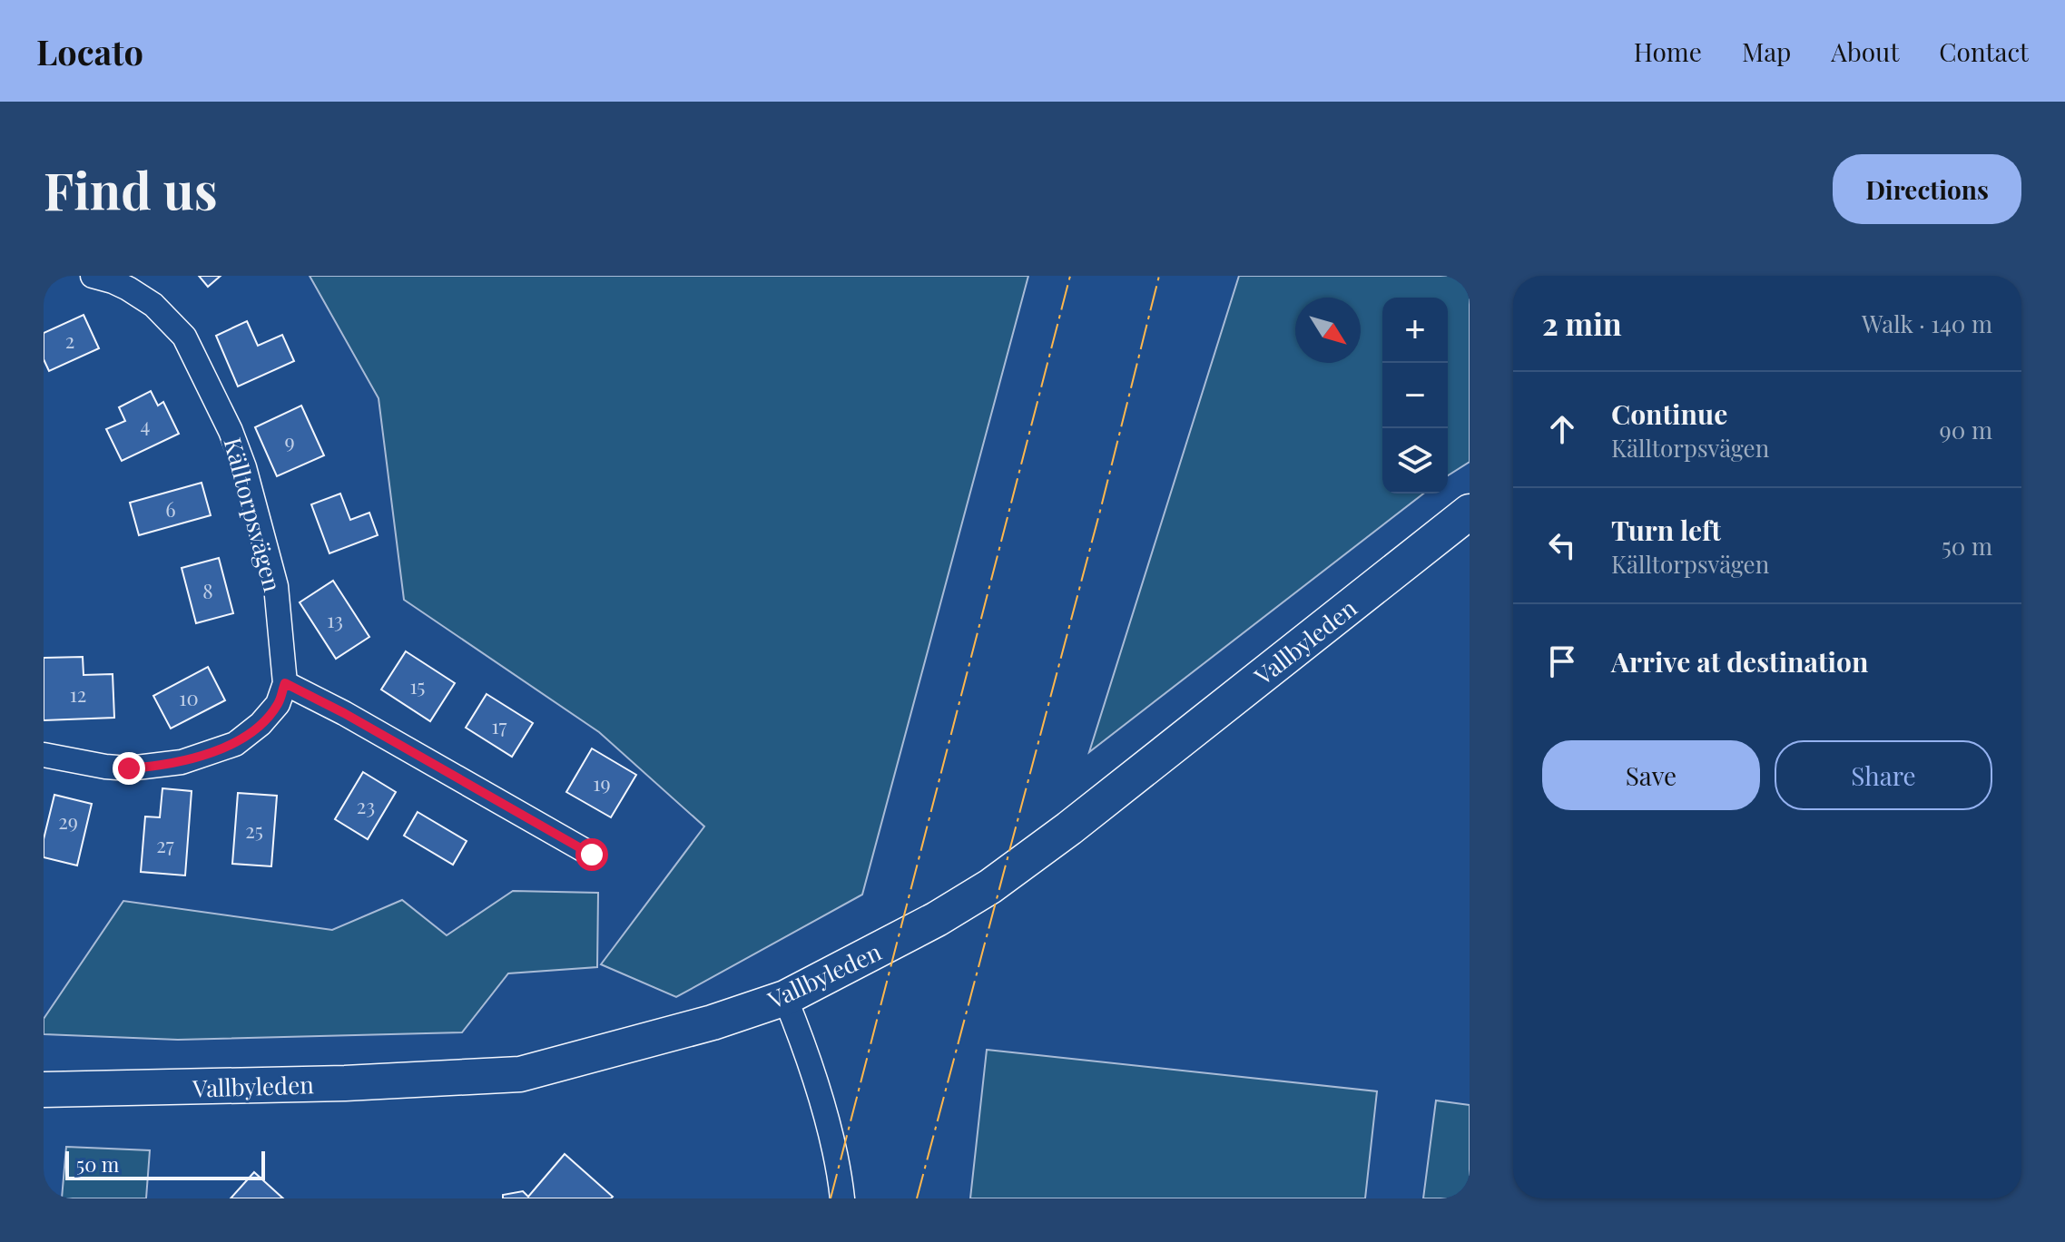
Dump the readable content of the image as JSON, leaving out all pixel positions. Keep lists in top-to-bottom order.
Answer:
{
  "streets": {
    "main road": ["Vallbyleden"],
    "street": ["Källtorpsvägen"]
  },
  "house_numbers": [
    "2",
    "4",
    "9",
    "6",
    "8",
    "13",
    "15",
    "12",
    "10",
    "17",
    "19",
    "23",
    "29",
    "25",
    "27"
  ],
  "scale_bar": "50 m",
  "north": "bottom right",
  "page": {
    "header": "Locato",
    "nav": [
      "Home",
      "Map",
      "About",
      "Contact"
    ],
    "buttons": [
      "Directions",
      ["Save", "Share"]
    ],
    "title": "Find us",
    "heading": ["2 min", "Walk · 140 m"],
    "map_buttons": ["+", "−"],
    "list": [
      ["Continue", "Källtorpsvägen", "90 m"],
      ["Turn left", "Källtorpsvägen", "50 m"],
      "Arrive at destination"
    ],
    "scale": "50 m"
  }
}
